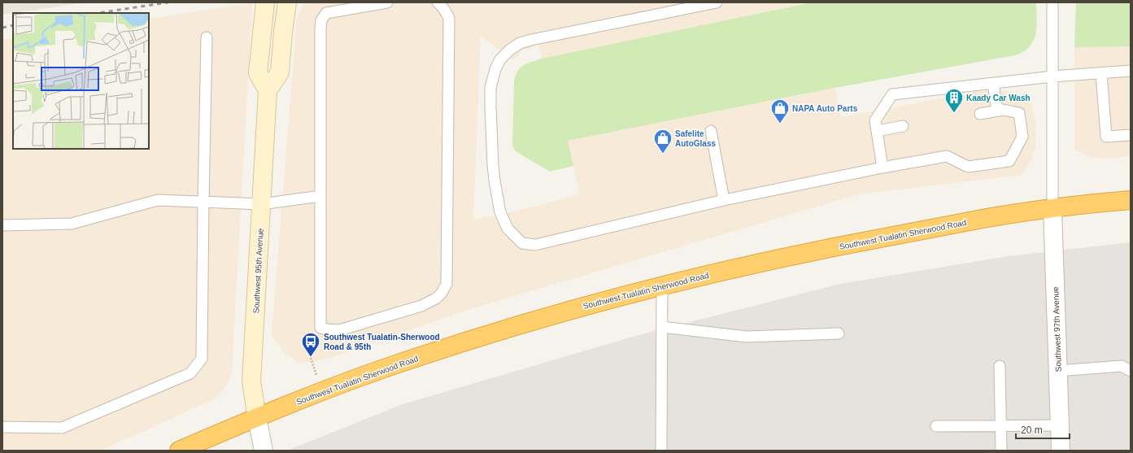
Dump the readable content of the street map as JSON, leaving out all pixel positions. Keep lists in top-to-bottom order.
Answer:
{
  "streets": {
    "highway": ["Southwest Tualatin Sherwood Road"],
    "street": ["Southwest 95th Avenue", "Southwest 97th Avenue"]
  },
  "crossings": [
    ["Southwest Tualatin Sherwood Road", "Southwest 95th Avenue"],
    ["Southwest Tualatin Sherwood Road", "Southwest 97th Avenue"]
  ],
  "places": {
    "building": ["Kaady Car Wash"],
    "shop": ["NAPA Auto Parts", "Safelite AutoGlass"],
    "bus stop": ["Southwest Tualatin-Sherwood Road & 95th"]
  },
  "scale_bar": "20 m"
}
